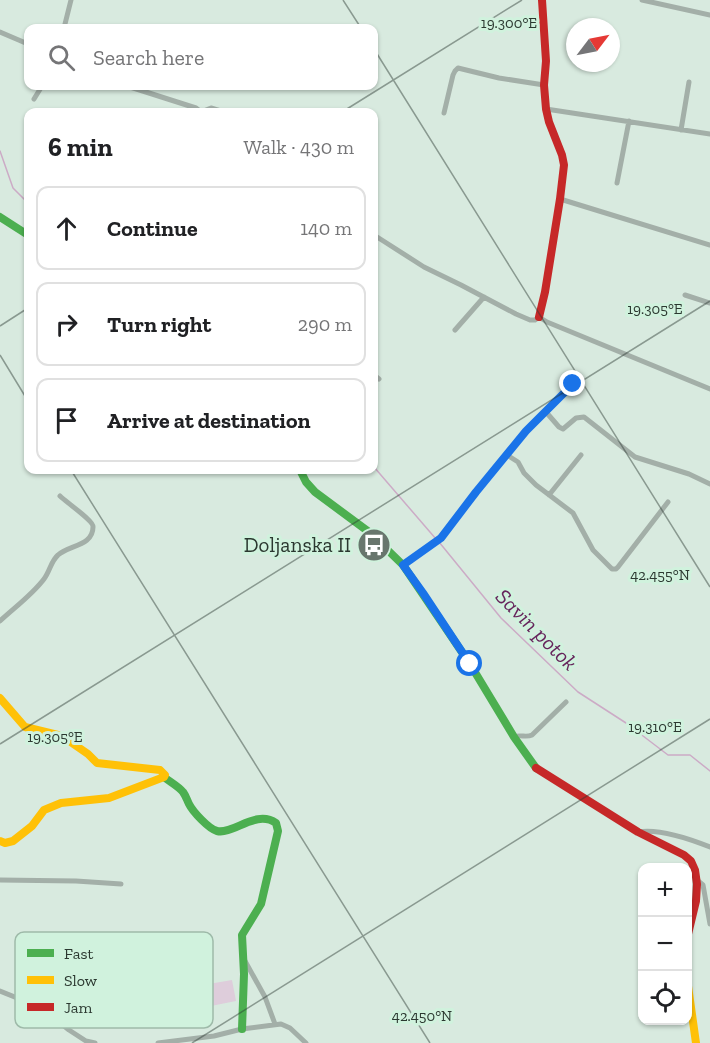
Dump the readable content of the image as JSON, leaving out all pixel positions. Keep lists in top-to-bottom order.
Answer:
{
  "water": ["Savin potok"],
  "places": {
    "bus stop": ["Doljanska II"]
  },
  "legend": ["Fast", "Slow", "Jam"],
  "north": "top right",
  "page": {
    "search": "Search here",
    "heading": ["6 min", "Walk · 430 m"],
    "list": [
      ["Continue", "140 m"],
      ["Turn right", "290 m"],
      "Arrive at destination"
    ],
    "map_buttons": ["+", "−"]
  },
  "coordinates": [
    "19.300°E",
    "19.305°E",
    "42.455°N",
    "19.310°E",
    "42.450°N"
  ]
}
